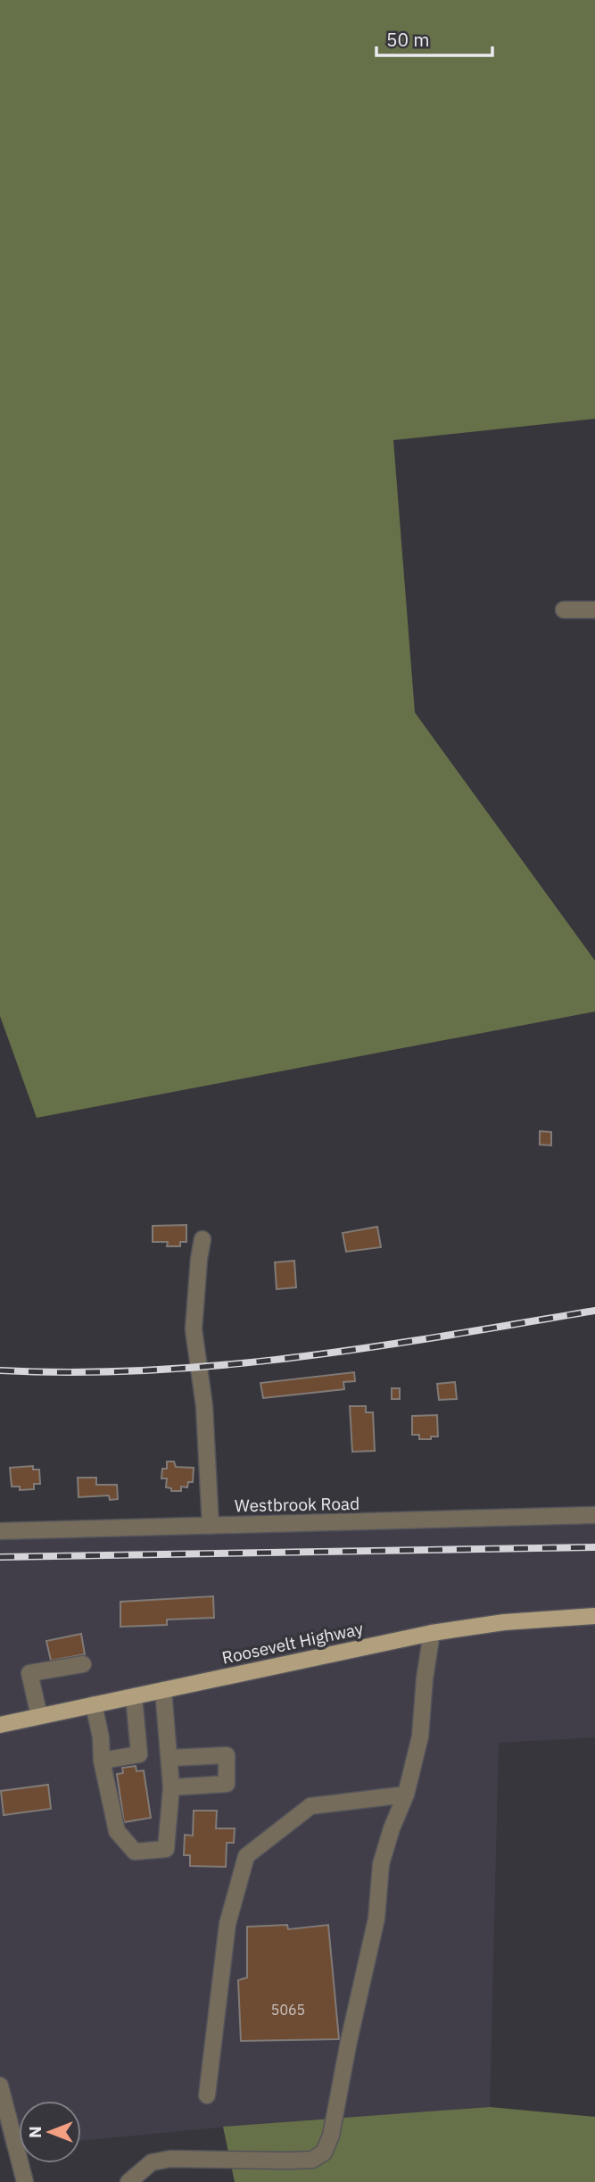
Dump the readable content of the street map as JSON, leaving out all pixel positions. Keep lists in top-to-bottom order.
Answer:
{
  "streets": {
    "main road": ["Roosevelt Highway"],
    "street": ["Westbrook Road"]
  },
  "house_numbers": ["5065"],
  "scale_bar": "50 m",
  "north": "left"
}
